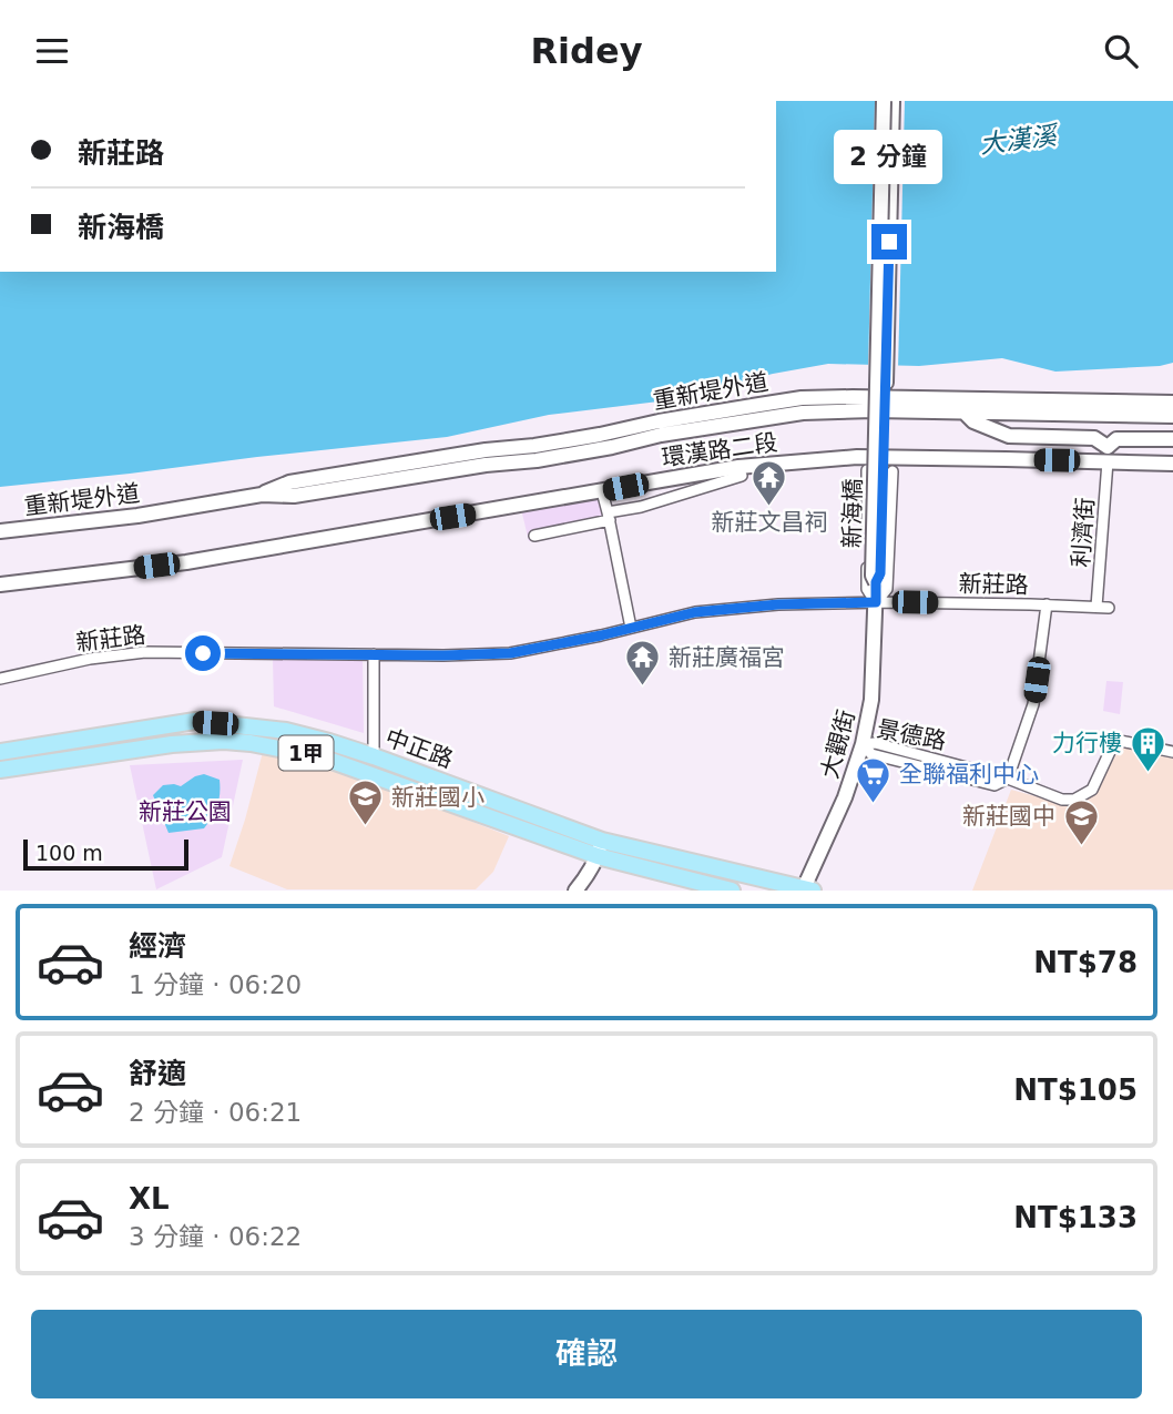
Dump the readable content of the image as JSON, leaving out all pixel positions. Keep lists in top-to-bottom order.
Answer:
{
  "streets": {
    "main road": ["中正路", "1甲"],
    "street": [
      "重新堤外道",
      "環漢路二段",
      "新海橋",
      "利濟街",
      "新莊路",
      "景德路",
      "大觀街"
    ]
  },
  "crossings": [
    ["環漢路二段", "利濟街"],
    ["新海橋", "大觀街"],
    ["利濟街", "新莊路"],
    ["新莊路", "大觀街"],
    ["景德路", "大觀街"],
    ["大觀街", "中正路"]
  ],
  "water": ["大漢溪"],
  "parks": ["新莊公園"],
  "places": {
    "temple": ["新莊文昌祠", "新莊廣福宮"],
    "building": ["力行樓"],
    "supermarket": ["全聯福利中心"],
    "school or university": ["新莊國小", "新莊國中"]
  },
  "scale_bar": "100 m",
  "page": {
    "header": "Ridey",
    "banner": ["新莊路", "新海橋"],
    "bubble": "2 分鐘",
    "scale": "100 m",
    "list": [
      {
        "name": "經濟",
        "note": "1 分鐘 · 06:20",
        "value": "NT$78"
      },
      {
        "name": "舒適",
        "note": "2 分鐘 · 06:21",
        "value": "NT$105"
      },
      {
        "name": "XL",
        "note": "3 分鐘 · 06:22",
        "value": "NT$133"
      }
    ],
    "buttons": "確認"
  }
}
